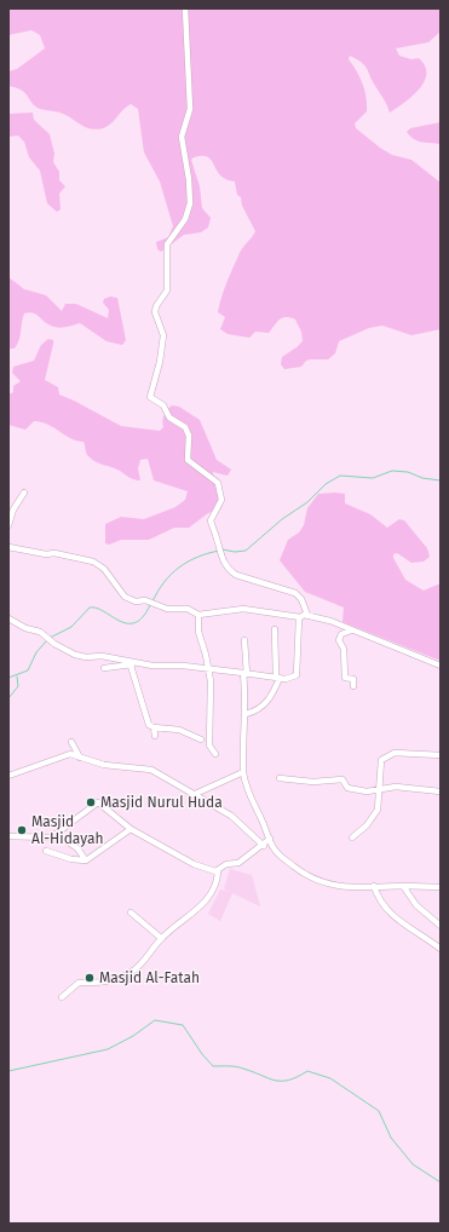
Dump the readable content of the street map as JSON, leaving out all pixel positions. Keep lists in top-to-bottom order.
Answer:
{
  "places": ["Masjid Nurul Huda", "Masjid Al-Hidayah", "Masjid Al-Fatah"]
}
